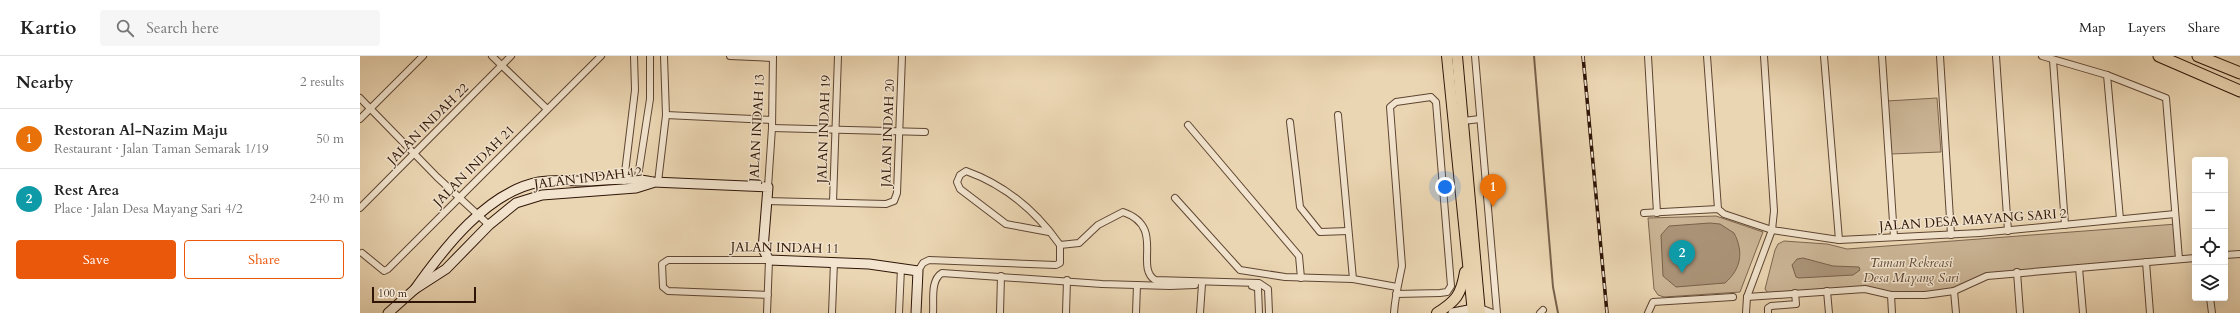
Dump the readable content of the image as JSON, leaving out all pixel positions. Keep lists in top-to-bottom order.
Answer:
{
  "streets": {
    "street": [
      "JALAN INDAH 22",
      "JALAN INDAH 13",
      "JALAN INDAH 19",
      "JALAN INDAH 20",
      "JALAN INDAH 21",
      "JALAN INDAH 12",
      "JALAN DESA MAYANG SARI 2",
      "JALAN INDAH 11"
    ]
  },
  "crossings": [
    ["JALAN INDAH 13", "JALAN INDAH 20"],
    ["JALAN INDAH 13", "JALAN INDAH 12"],
    ["JALAN INDAH 13", "JALAN INDAH 11"],
    ["JALAN INDAH 19", "JALAN INDAH 20"]
  ],
  "parks": ["Taman Rekreasi Desa Mayang Sari"],
  "scale_bar": "100 m",
  "page": {
    "header": "Kartio",
    "search": "Search here",
    "nav": ["Map", "Layers", "Share"],
    "heading": ["Nearby", "2 results"],
    "list": [
      {
        "mark": "1",
        "name": "Restoran Al-Nazim Maju",
        "note": "Restaurant · Jalan Taman Semarak 1/19",
        "value": "50 m"
      },
      {
        "mark": "2",
        "name": "Rest Area",
        "note": "Place · Jalan Desa Mayang Sari 4/2",
        "value": "240 m"
      }
    ],
    "map_buttons": ["+", "−"],
    "pins": ["1", "2"],
    "buttons": ["Save", "Share"],
    "scale": "100 m"
  }
}
